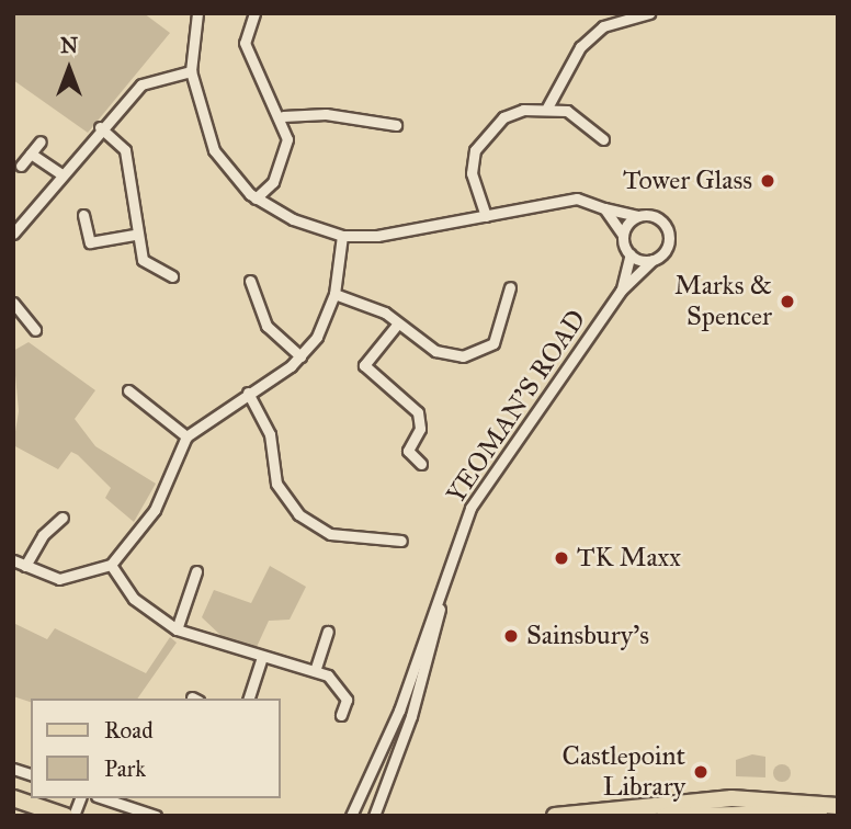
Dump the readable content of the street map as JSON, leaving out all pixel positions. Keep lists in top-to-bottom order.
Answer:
{
  "streets": {
    "street": ["YEOMAN'S ROAD"]
  },
  "places": [
    "Tower Glass",
    "Marks & Spencer",
    "TK Maxx",
    "Sainsbury's",
    "Castlepoint Library"
  ],
  "legend": ["Road", "Park"],
  "north": "top"
}
